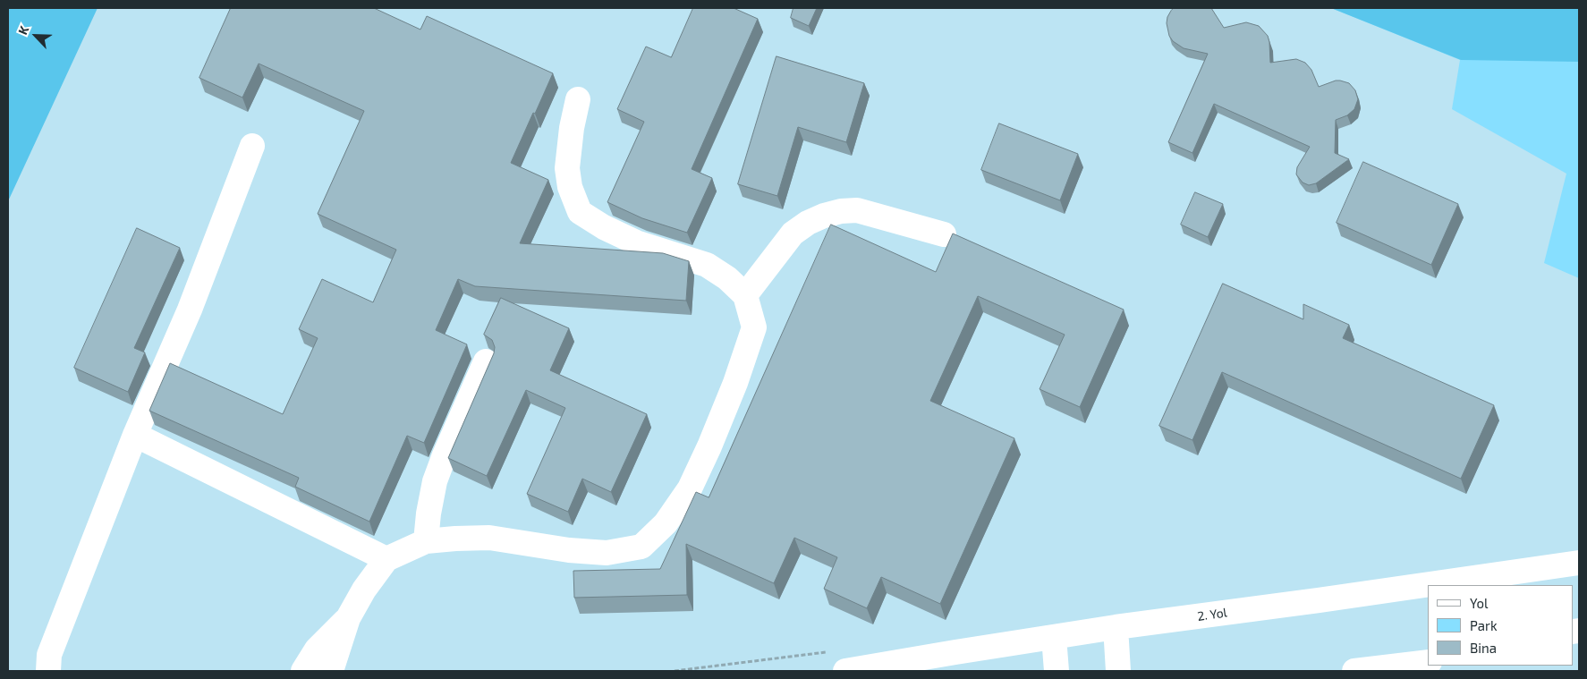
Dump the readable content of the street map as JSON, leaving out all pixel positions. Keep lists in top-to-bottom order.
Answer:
{
  "streets": {
    "street": ["2. Yol"]
  },
  "legend": ["Yol", "Park", "Bina"],
  "north": "top left"
}
